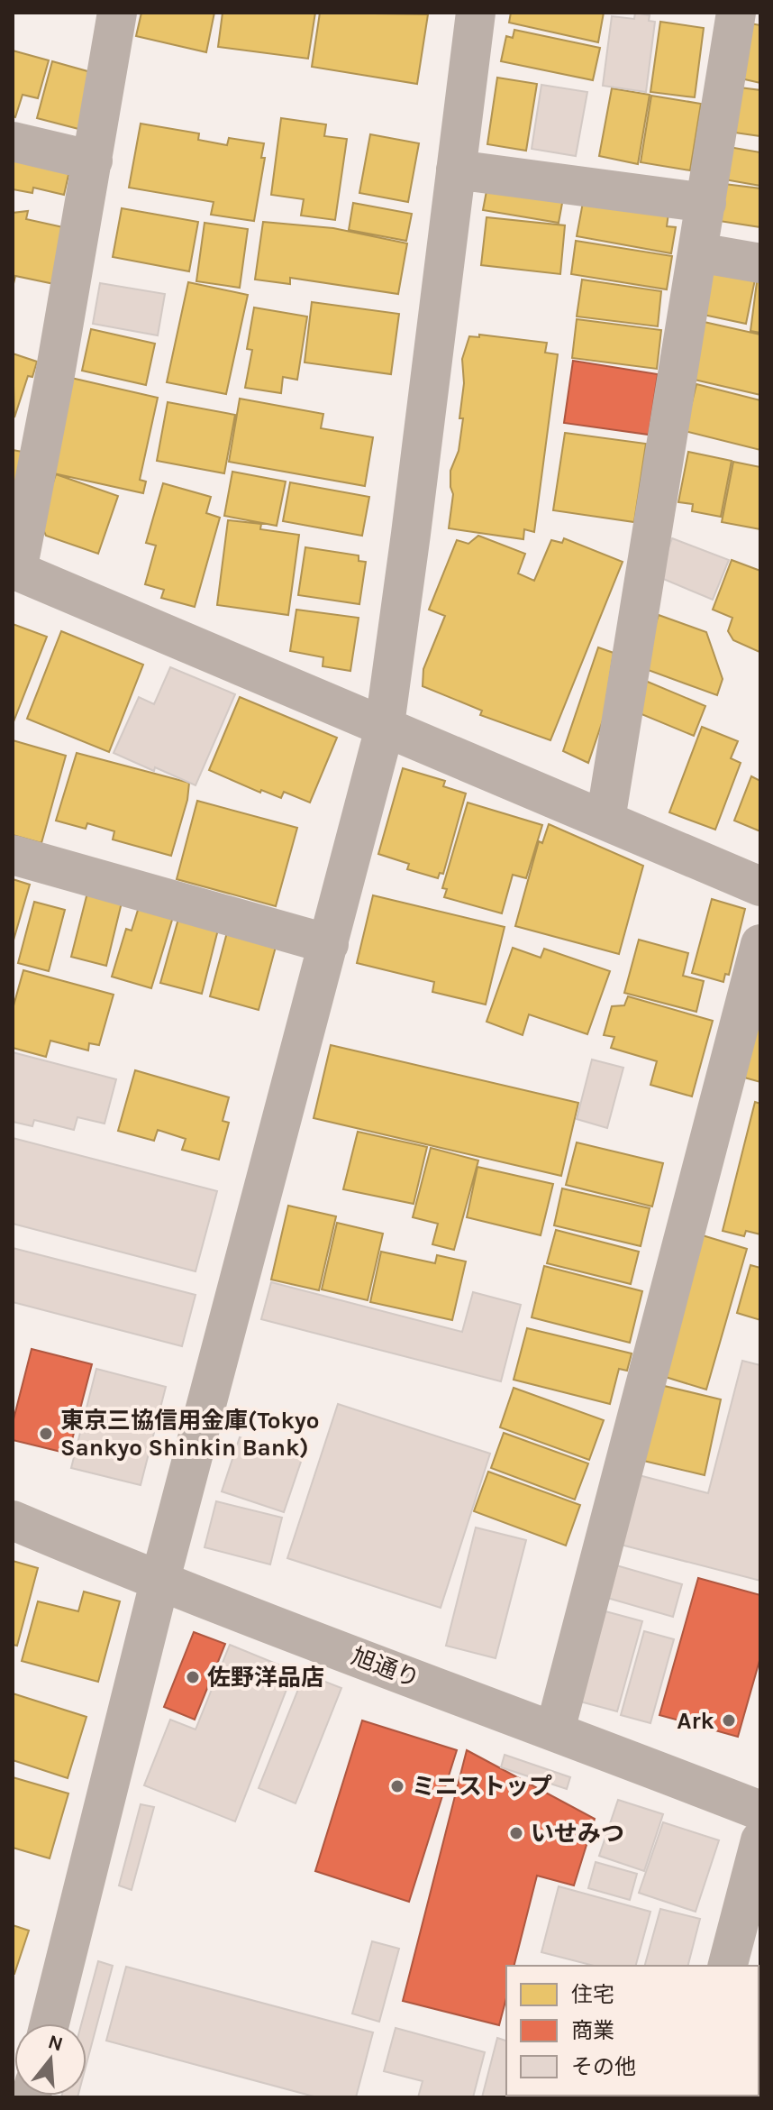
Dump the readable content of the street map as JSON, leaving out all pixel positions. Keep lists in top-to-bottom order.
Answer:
{
  "streets": {
    "street": ["旭通り"]
  },
  "places": [
    "東京三協信用金庫(Tokyo Sankyo Shinkin Bank)",
    "佐野洋品店",
    "Ark",
    "ミニストップ",
    "いせみつ"
  ],
  "legend": ["住宅", "商業", "その他"],
  "north": "top"
}
